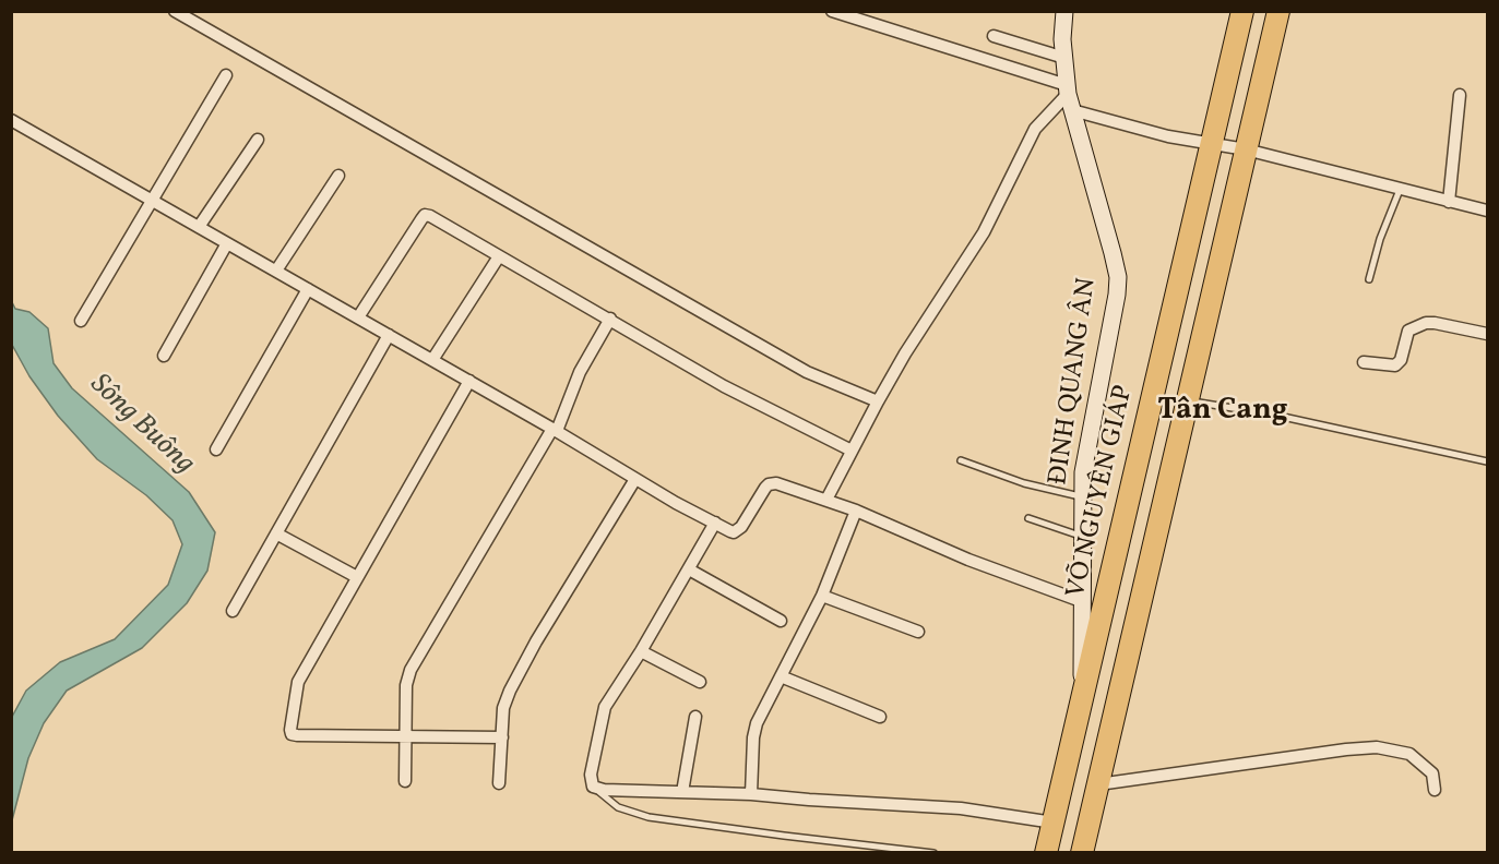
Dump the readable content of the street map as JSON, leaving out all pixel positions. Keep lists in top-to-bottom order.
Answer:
{
  "streets": {
    "highway": ["VÕ NGUYÊN GIÁP"],
    "street": ["ĐINH QUANG ÂN"]
  },
  "crossings": [
    ["ĐINH QUANG ÂN", "VÕ NGUYÊN GIÁP"]
  ],
  "districts": ["Tân Cang"],
  "water": ["Sông Buông"]
}
